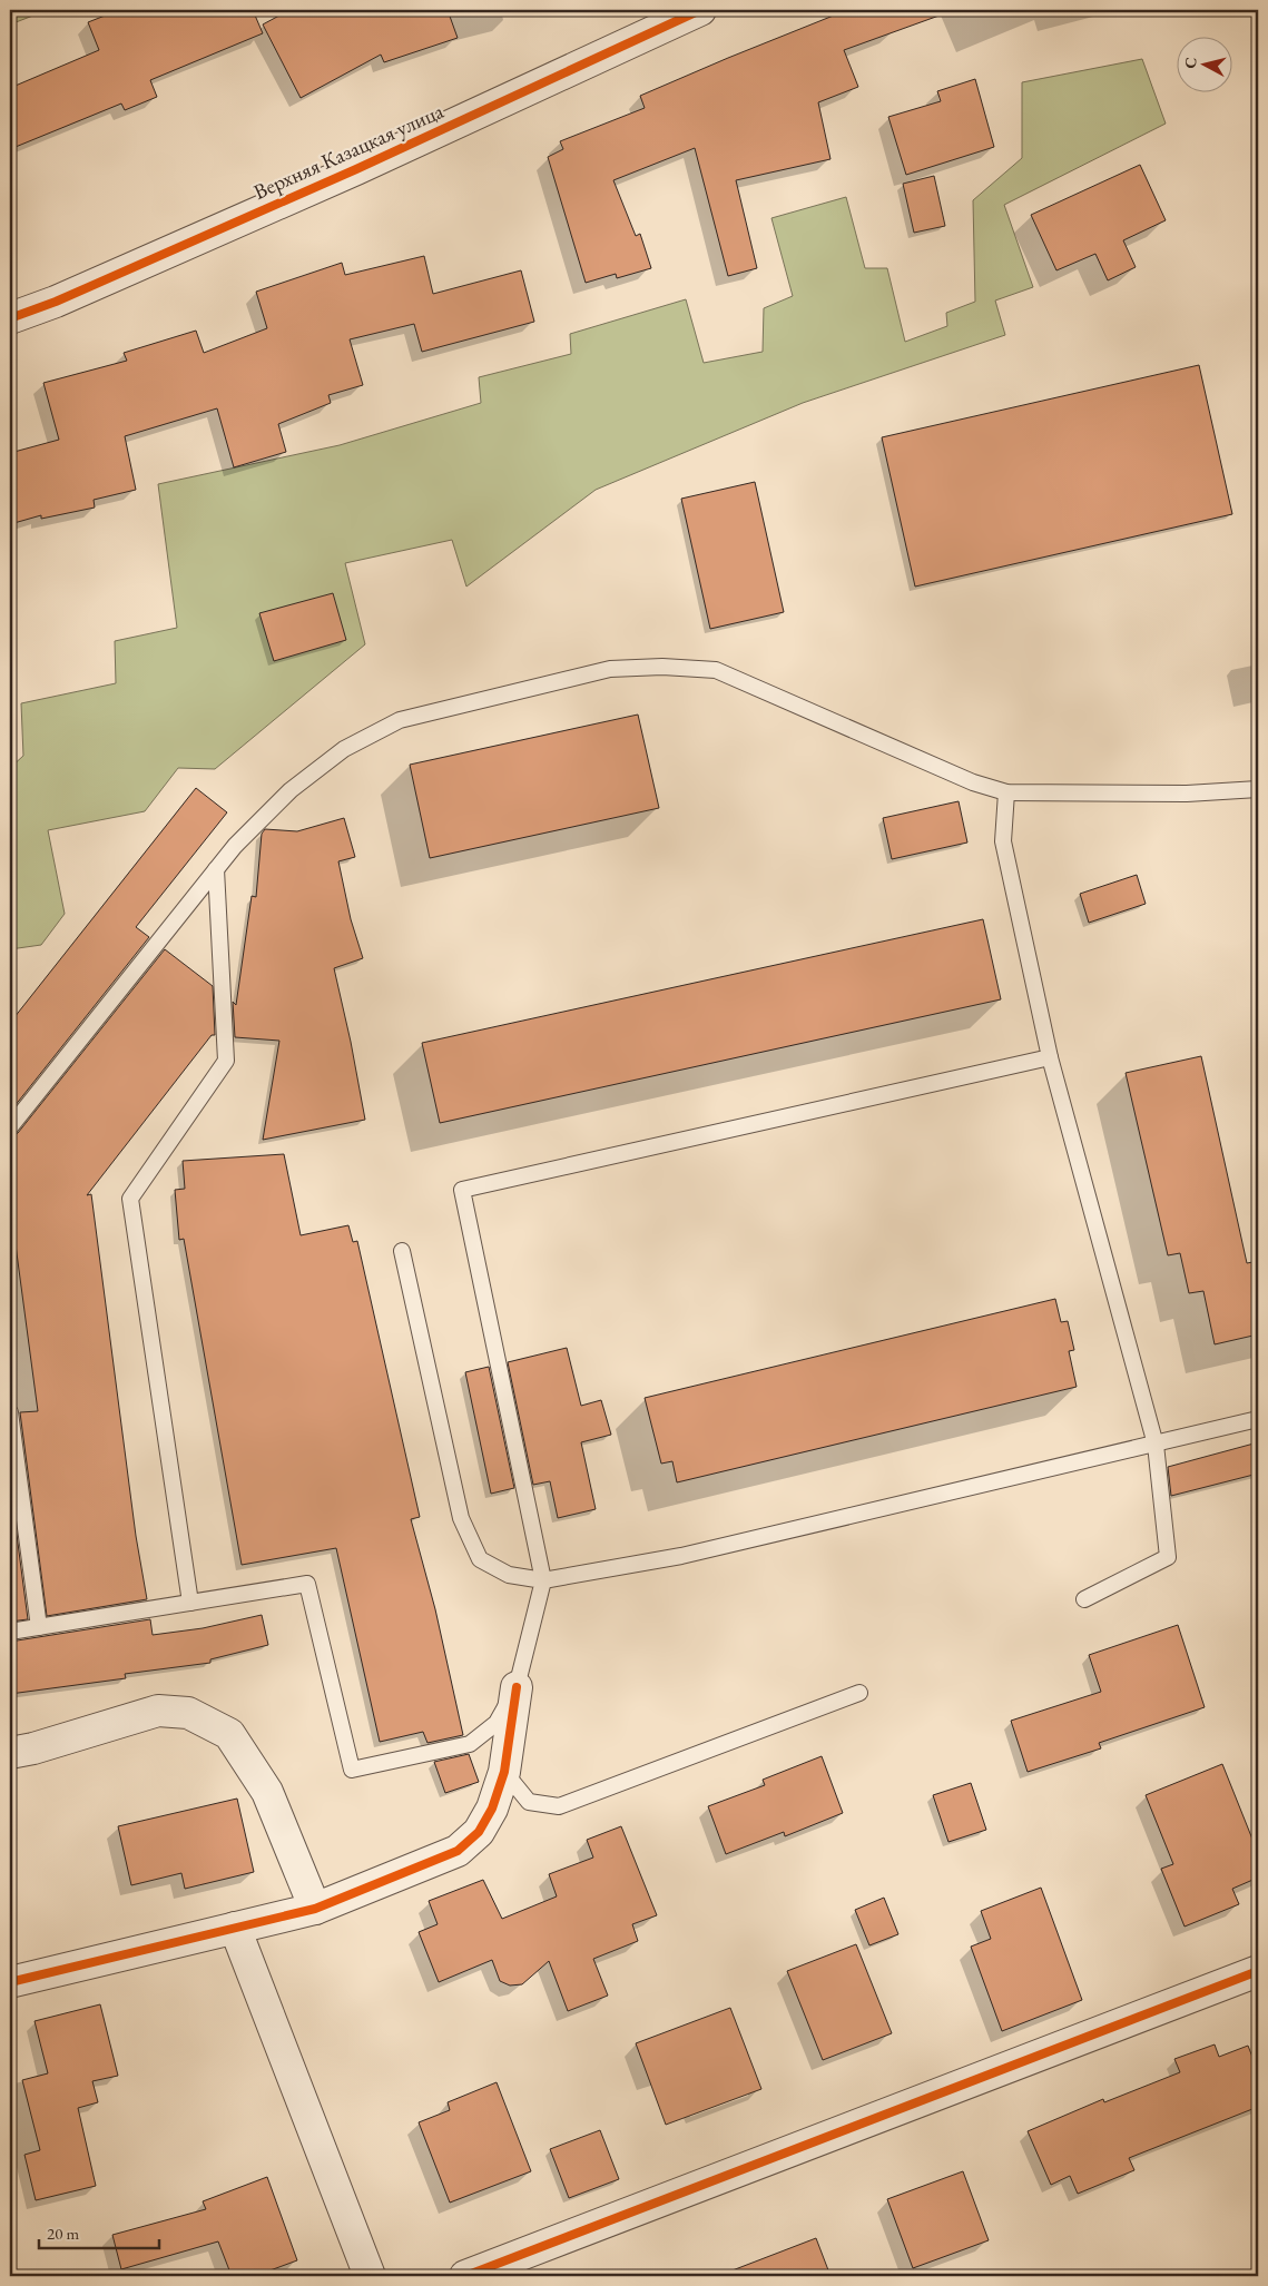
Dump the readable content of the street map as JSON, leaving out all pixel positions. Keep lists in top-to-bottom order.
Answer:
{
  "streets": {
    "street": ["Верхняя Казацкая улица"]
  },
  "scale_bar": "20 m",
  "north": "left"
}
